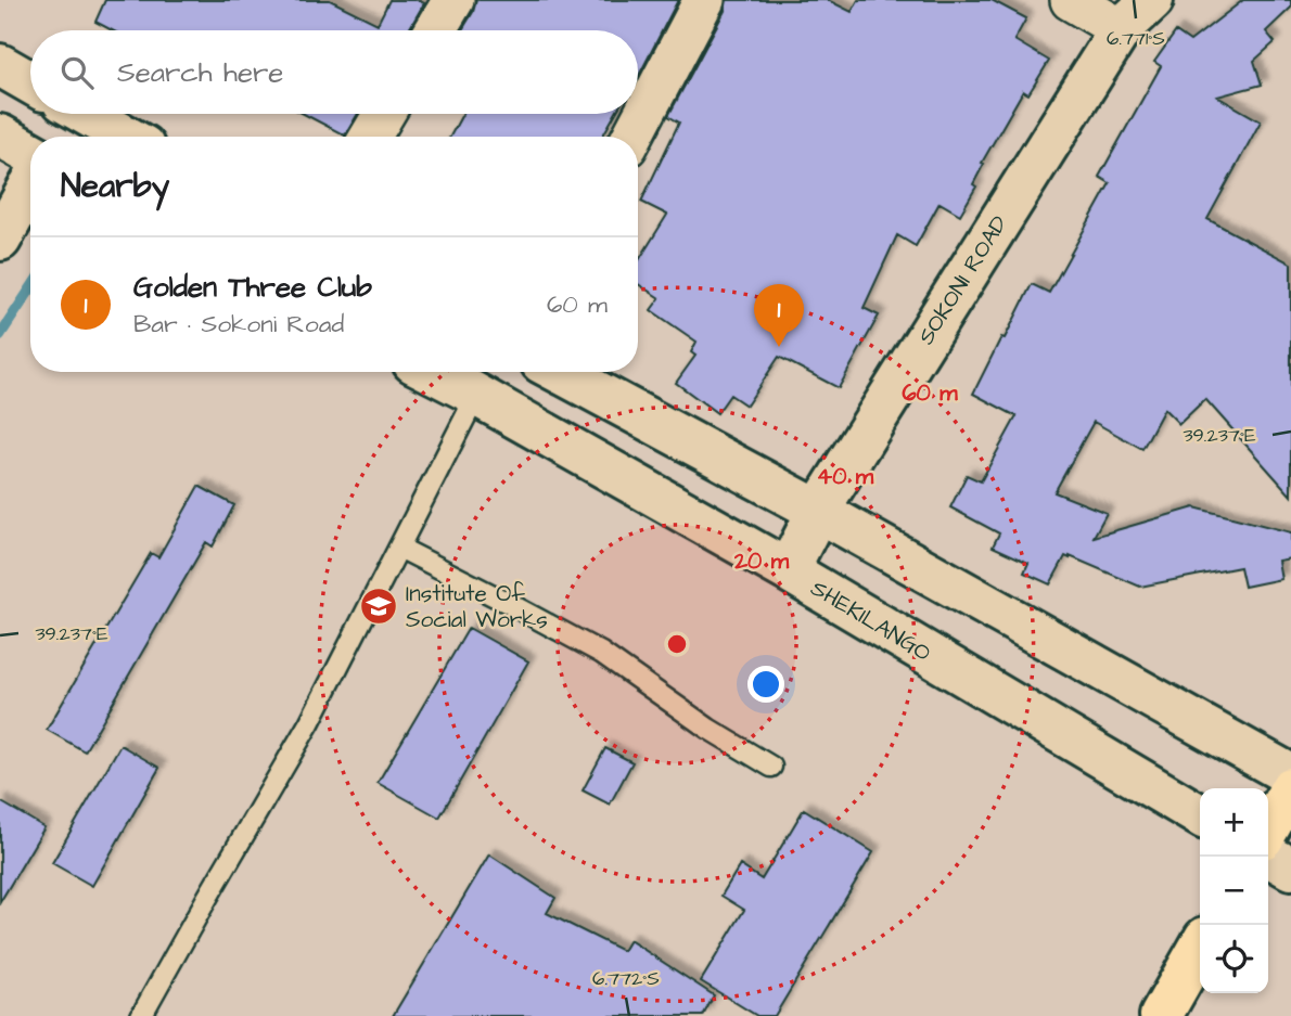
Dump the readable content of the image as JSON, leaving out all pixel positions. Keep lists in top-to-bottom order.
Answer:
{
  "streets": {
    "main road": ["SOKONI ROAD", "SHEKILANGO"]
  },
  "crossings": [
    ["SOKONI ROAD", "SHEKILANGO"]
  ],
  "places": {
    "school or university": ["Institute Of Social Works"]
  },
  "page": {
    "search": "Search here",
    "heading": "Nearby",
    "list": [
      {
        "mark": "1",
        "name": "Golden Three Club",
        "note": "Bar · Sokoni Road",
        "value": "60 m"
      }
    ],
    "pins": "1",
    "map_buttons": ["+", "−"]
  },
  "coordinates": ["6.771°S", "39.237°E", "6.772°S"],
  "rings": ["60 m", "40 m", "20 m"]
}
